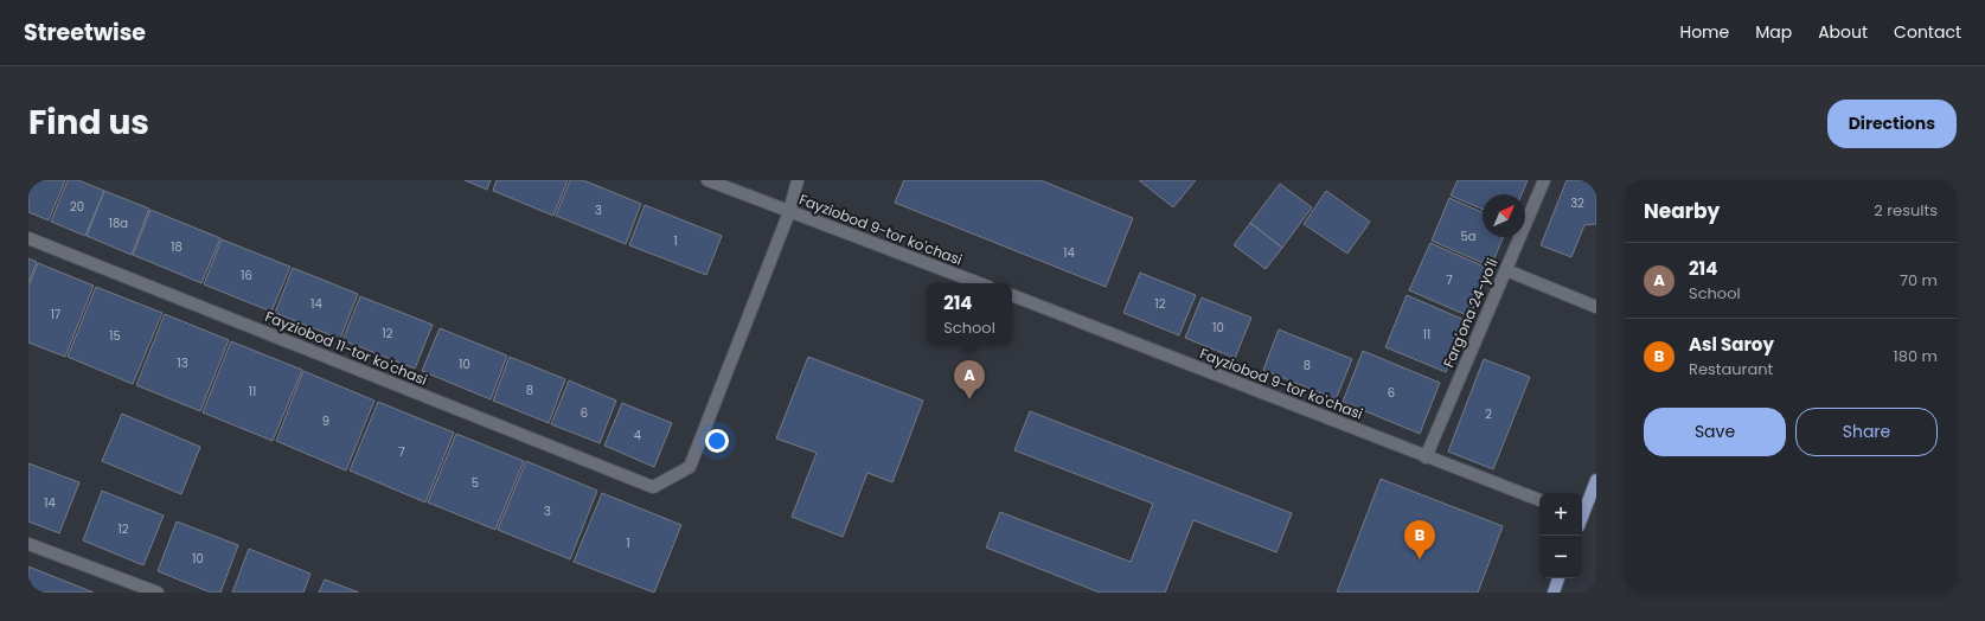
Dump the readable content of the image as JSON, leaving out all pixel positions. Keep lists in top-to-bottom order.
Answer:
{
  "streets": {
    "street": ["Fayziobod 9-tor ko'chasi", "Farg'ona 24-yo'li", "Fayziobod 11-tor ko'chasi"]
  },
  "crossings": [
    ["Fayziobod 9-tor ko'chasi", "Farg'ona 24-yo'li"],
    ["Fayziobod 9-tor ko'chasi", "Fayziobod 11-tor ko'chasi"]
  ],
  "house_numbers": [
    "32",
    "20",
    "3",
    "18a",
    "5a",
    "1",
    "18",
    "14",
    "16",
    "7",
    "14",
    "12",
    "17",
    "10",
    "12",
    "11",
    "15",
    "13",
    "10",
    "8",
    "8",
    "11",
    "6",
    "6",
    "2",
    "9",
    "4",
    "7",
    "5",
    "14",
    "3",
    "12",
    "1",
    "10"
  ],
  "north": "top right",
  "page": {
    "header": "Streetwise",
    "nav": [
      "Home",
      "Map",
      "About",
      "Contact"
    ],
    "title": "Find us",
    "buttons": [
      "Directions",
      ["Save", "Share"]
    ],
    "heading": ["Nearby", "2 results"],
    "list": [
      {
        "mark": "A",
        "name": "214",
        "note": "School",
        "value": "70 m"
      },
      {
        "mark": "B",
        "name": "Asl Saroy",
        "note": "Restaurant",
        "value": "180 m"
      }
    ],
    "popup": ["214", "School"],
    "pins": ["A", "B"],
    "map_buttons": ["+", "−"]
  }
}
